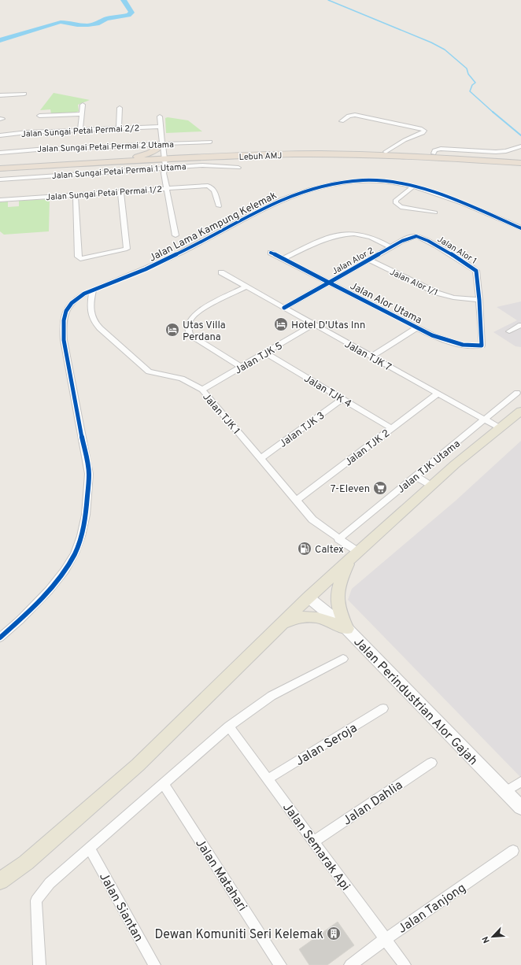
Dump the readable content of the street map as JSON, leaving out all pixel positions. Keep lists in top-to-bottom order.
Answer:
{
  "streets": {
    "highway": ["Lebuh AMJ"],
    "street": [
      "Jalan Sungai Petai Permai 2/2",
      "Jalan Sungai Petai Permai 2 Utama",
      "Jalan Sungai Petai Permai 1 Utama",
      "Jalan Sungai Petai Permai 1/2",
      "Jalan Lama Kampung Kelemak",
      "Jalan Alor 1",
      "Jalan Alor 2",
      "Jalan Alor 1/1",
      "Jalan Alor Utama",
      "Jalan TJK 7",
      "Jalan TJK 5",
      "Jalan TJK 4",
      "Jalan TJK 1",
      "Jalan TJK 3",
      "Jalan TJK 2",
      "Jalan TJK Utama",
      "Jalan Perindustrian Alor Gajah",
      "Jalan Seroja",
      "Jalan Dahlia",
      "Jalan Semarak Api",
      "Jalan Matahari",
      "Jalan Siantan",
      "Jalan Tanjong"
    ]
  },
  "crossings": [
    ["Jalan Sungai Petai Permai 2 Utama", "Jalan Sungai Petai Permai 1 Utama"],
    ["Jalan Lama Kampung Kelemak", "Jalan TJK 1"],
    ["Jalan Alor 1", "Jalan Alor 2"],
    ["Jalan Alor 1", "Jalan Alor 1/1"],
    ["Jalan Alor 1", "Jalan Alor Utama"],
    ["Jalan Alor 2", "Jalan Alor 1/1"],
    ["Jalan Alor 2", "Jalan Alor Utama"],
    ["Jalan Alor 2", "Jalan TJK 7"],
    ["Jalan TJK 7", "Jalan TJK 5"],
    ["Jalan TJK 7", "Jalan TJK 2"],
    ["Jalan TJK 7", "Jalan TJK Utama"],
    ["Jalan TJK 5", "Jalan TJK 4"],
    ["Jalan TJK 5", "Jalan TJK 1"],
    ["Jalan TJK 4", "Jalan TJK 3"],
    ["Jalan TJK 4", "Jalan TJK 2"],
    ["Jalan TJK 1", "Jalan TJK 3"],
    ["Jalan TJK 1", "Jalan TJK 2"],
    ["Jalan TJK 1", "Jalan TJK Utama"],
    ["Jalan Seroja", "Jalan Semarak Api"],
    ["Jalan Dahlia", "Jalan Semarak Api"],
    ["Jalan Semarak Api", "Jalan Tanjong"]
  ],
  "places": {
    "hotel": ["Hotel D'Utas Inn", "Utas Villa Perdana"],
    "supermarket": ["7-Eleven"],
    "fuel station": ["Caltex"],
    "building": ["Dewan Komuniti Seri Kelemak"]
  },
  "north": "bottom left"
}
